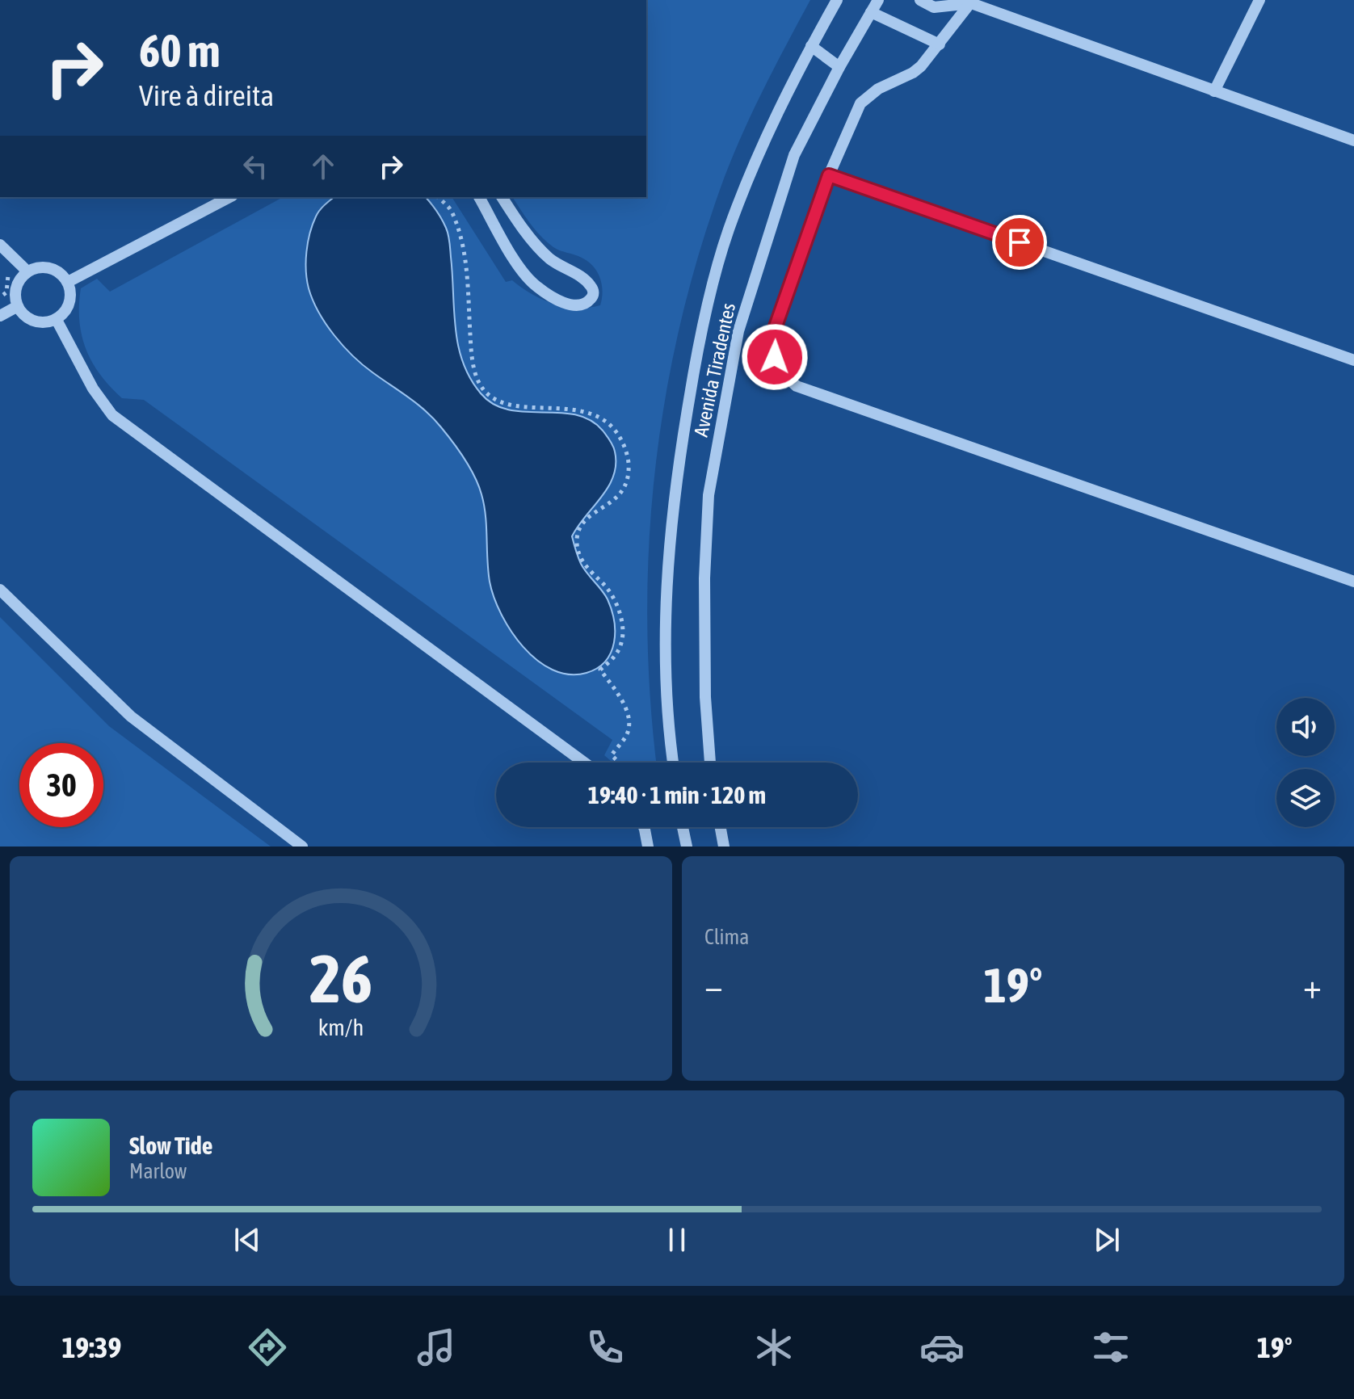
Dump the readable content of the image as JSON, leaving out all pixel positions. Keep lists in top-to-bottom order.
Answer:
{
  "streets": {
    "street": ["Avenida Tiradentes"]
  },
  "page": {
    "turn": ["60 m", "Vire à direita"],
    "limit": "30",
    "trip": "19:40 · 1 min · 120 m",
    "tile": "Clima",
    "heat": ["−", "19°", "+"],
    "song": ["Slow Tide", "Marlow"],
    "tabs": ["19:39", "19°"],
    "gauge": ["26", "km/h"]
  }
}
